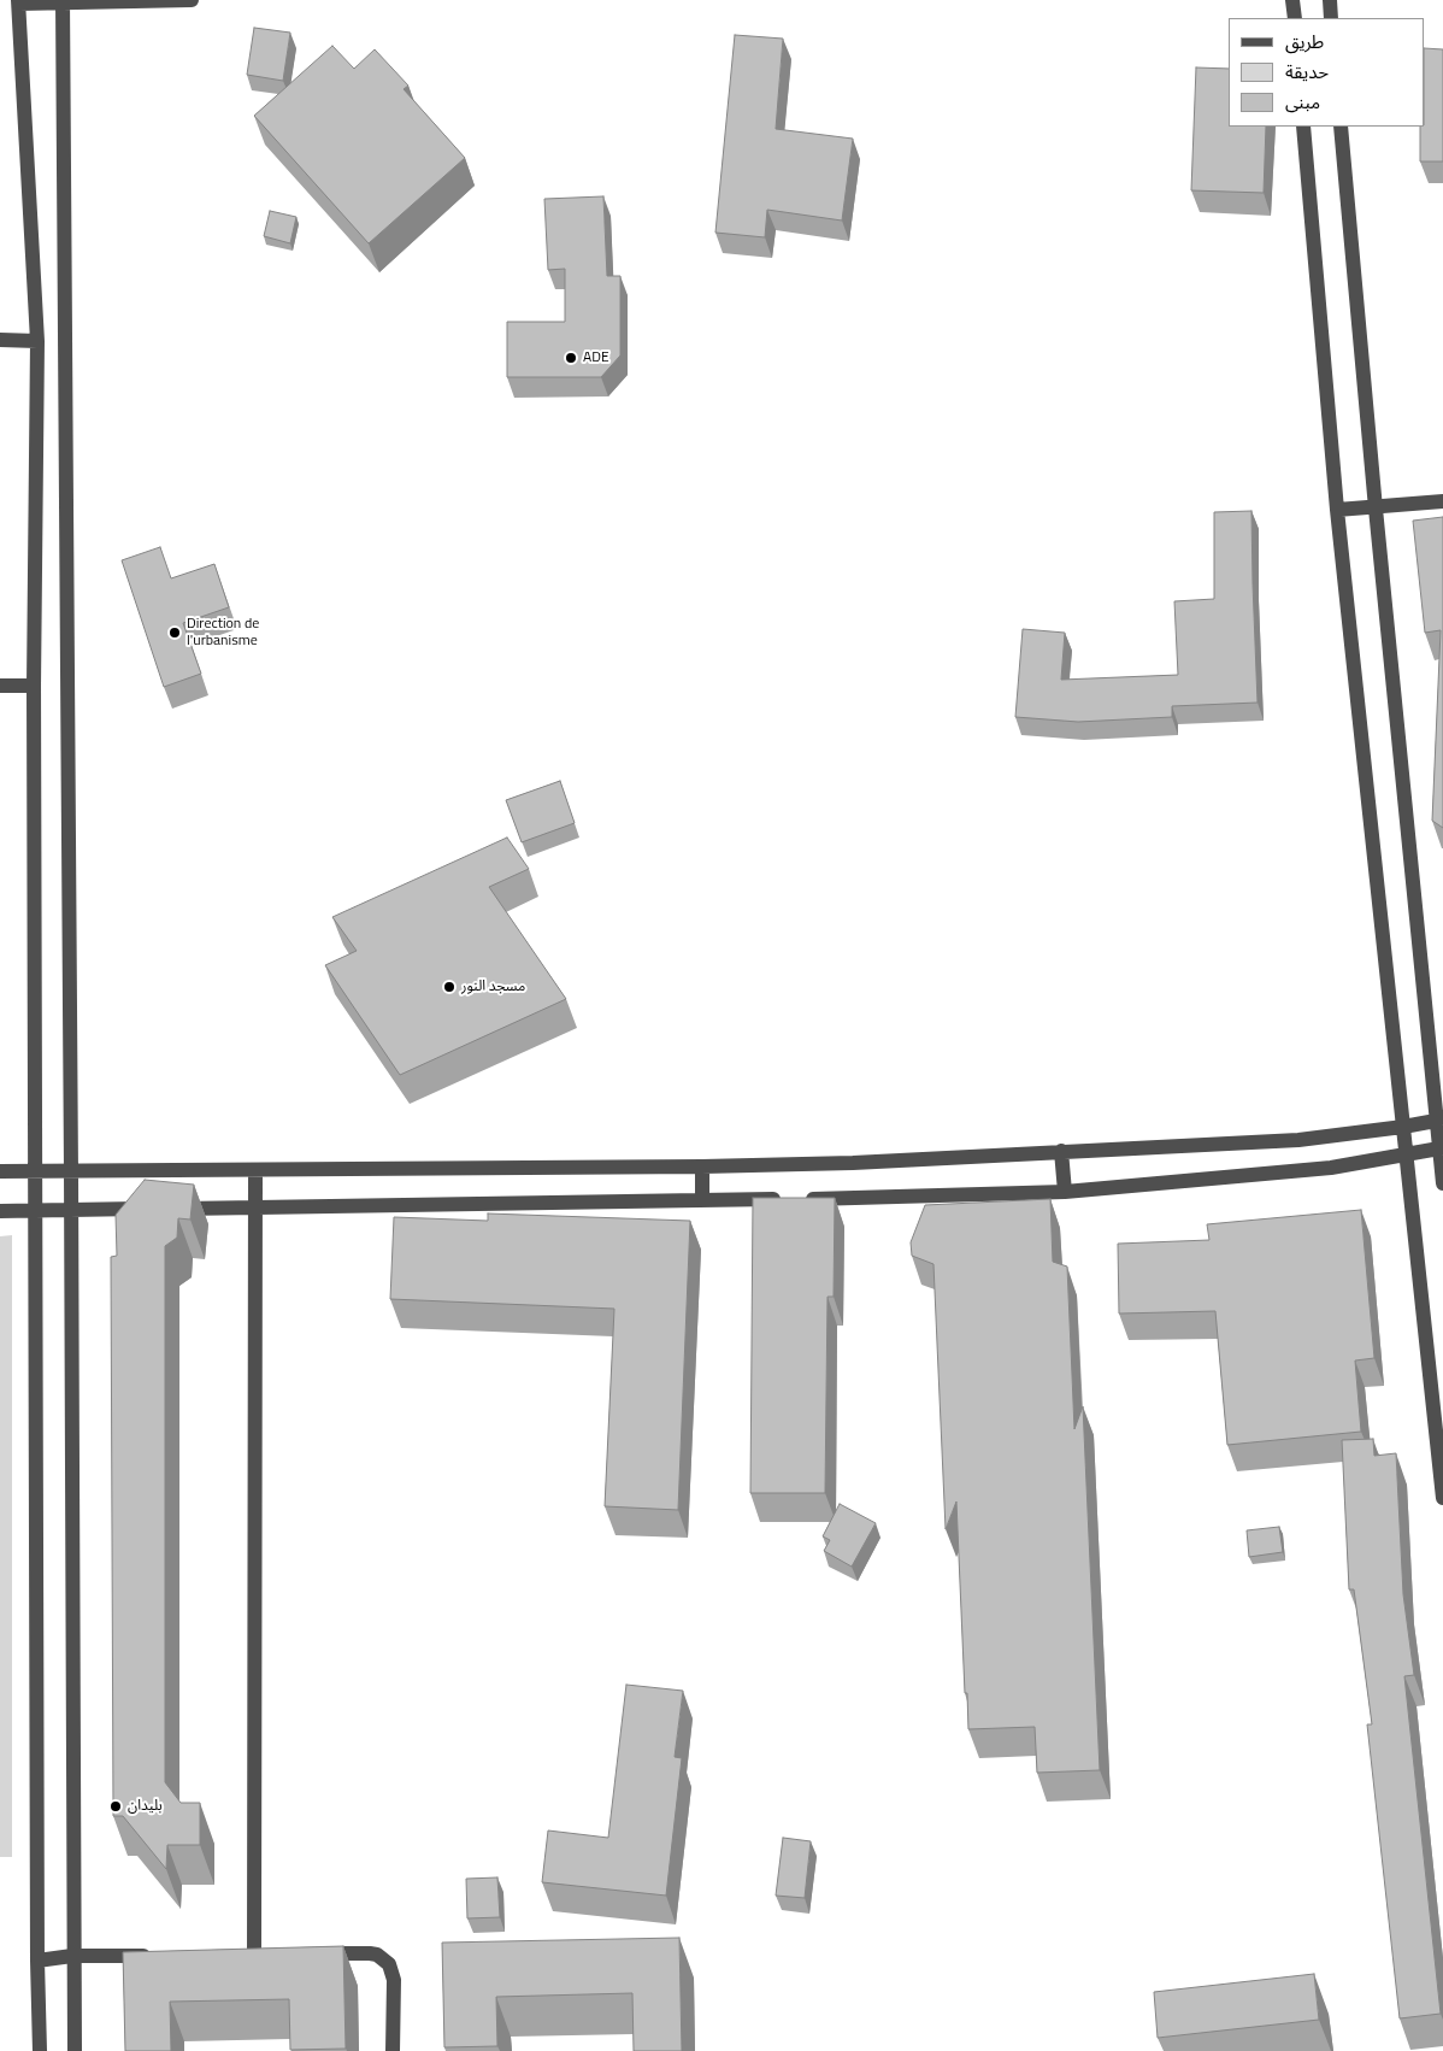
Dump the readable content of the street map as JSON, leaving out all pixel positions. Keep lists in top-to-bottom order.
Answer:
{
  "places": [
    "ADE",
    "Direction de l'urbanisme",
    "مسجد النور",
    "بليدان"
  ],
  "legend": ["طريق", "حديقة", "مبنى"]
}
